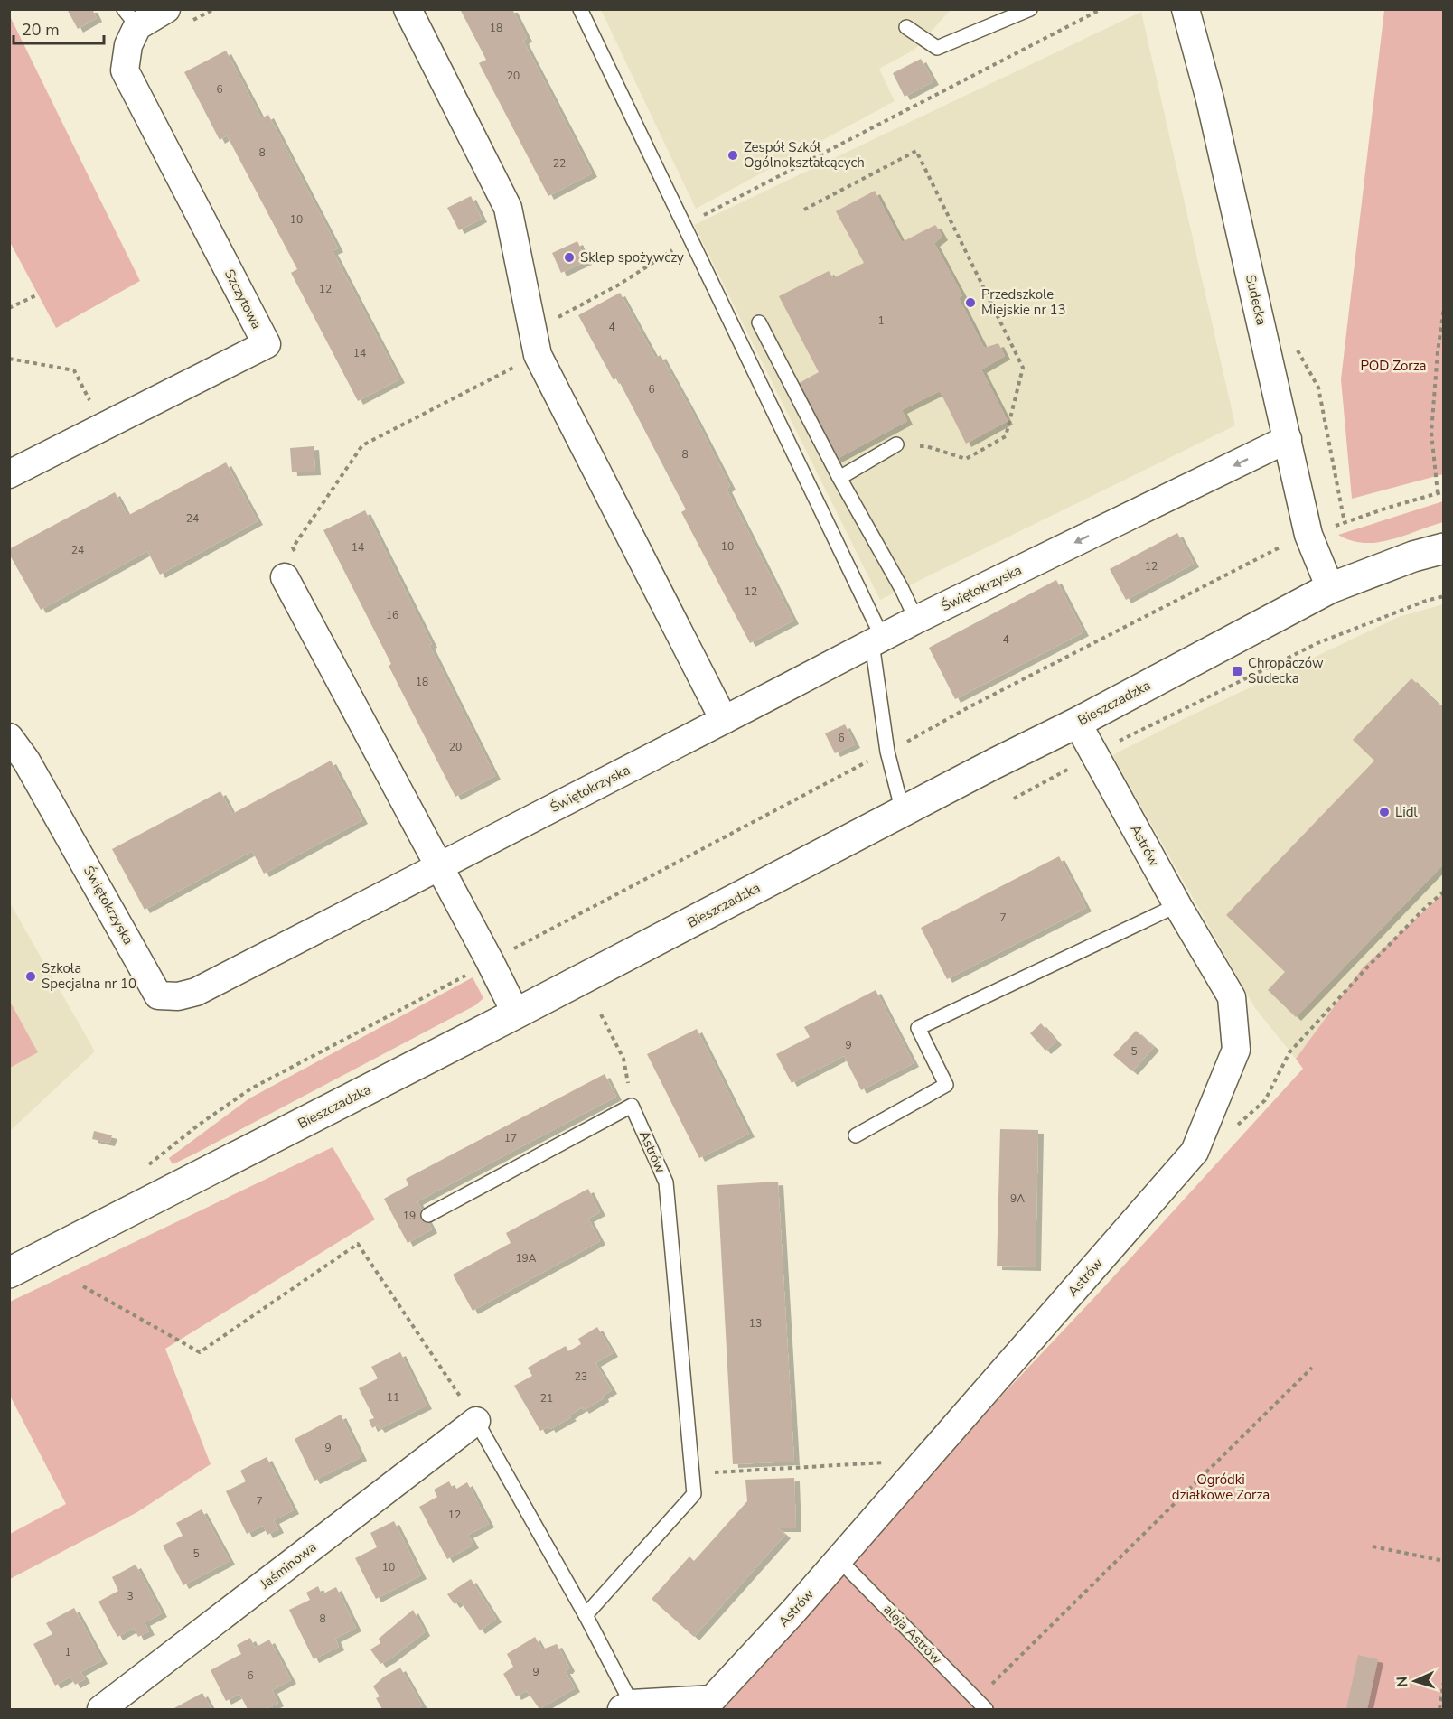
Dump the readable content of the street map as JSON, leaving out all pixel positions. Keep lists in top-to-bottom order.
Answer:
{
  "streets": {
    "street": [
      "Szczytowa",
      "Sudecka",
      "Świętokrzyska",
      "Bieszczadzka",
      "Astrów",
      "Jaśminowa"
    ],
    "lane": ["aleja Astrów"]
  },
  "crossings": [
    ["Sudecka", "Świętokrzyska"],
    ["Sudecka", "Bieszczadzka"],
    ["Bieszczadzka", "Astrów"],
    ["Astrów", "Jaśminowa"],
    ["Astrów", "aleja Astrów"]
  ],
  "parks": ["POD Zorza", "Ogródki działkowe Zorza"],
  "places": {
    "other": [
      "Zespół Szkół Ogólnokształcących",
      "Sklep spożywczy",
      "Przedszkole Miejskie nr 13",
      "Lidl",
      "Szkoła Specjalna nr 10"
    ],
    "transit": ["Chropaczów Sudecka"]
  },
  "house_numbers": [
    "18",
    "20",
    "6",
    "8",
    "22",
    "10",
    "12",
    "1",
    "4",
    "14",
    "6",
    "8",
    "24",
    "10",
    "14",
    "24",
    "12",
    "12",
    "16",
    "4",
    "18",
    "6",
    "20",
    "7",
    "9",
    "5",
    "17",
    "9A",
    "19",
    "19A",
    "13",
    "23",
    "11",
    "21",
    "9",
    "7",
    "12",
    "5",
    "10",
    "3",
    "8",
    "1",
    "9",
    "6"
  ],
  "scale_bar": "20 m",
  "north": "left"
}
